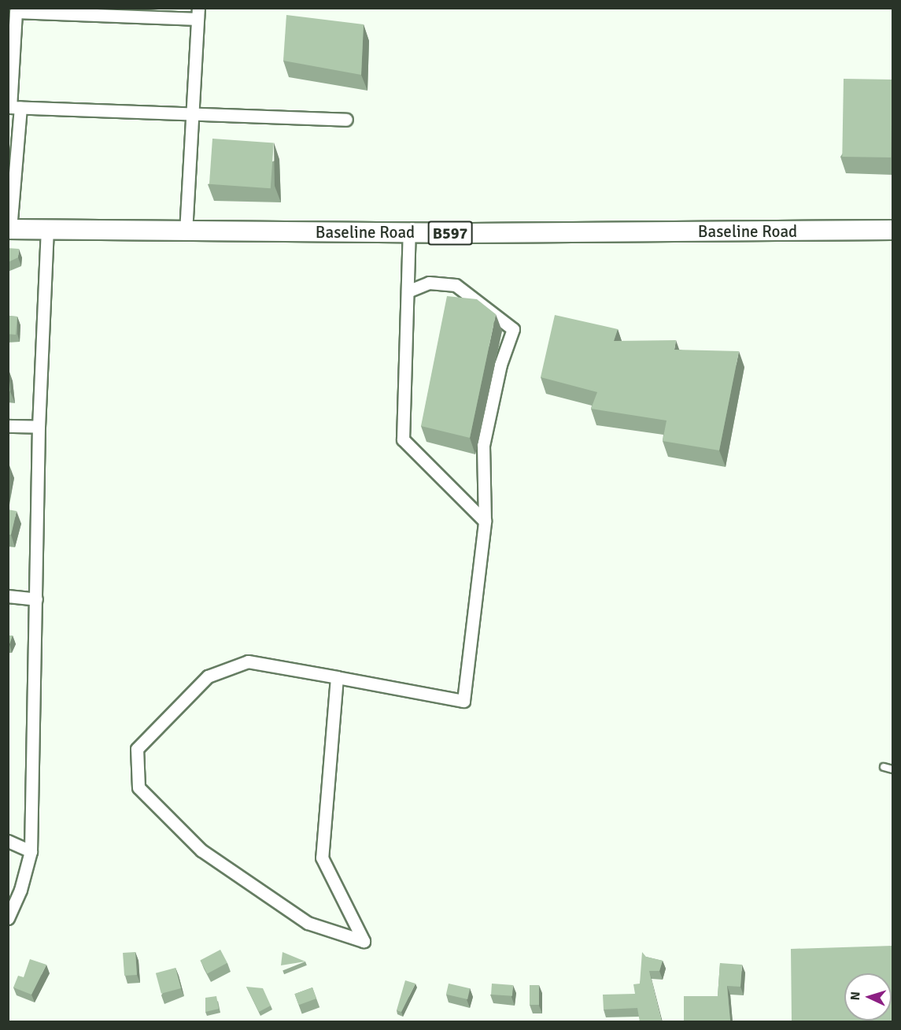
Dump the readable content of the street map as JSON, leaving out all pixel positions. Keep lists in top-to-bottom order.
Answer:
{
  "streets": {
    "main road": ["Baseline Road", "B597"]
  },
  "north": "left"
}
